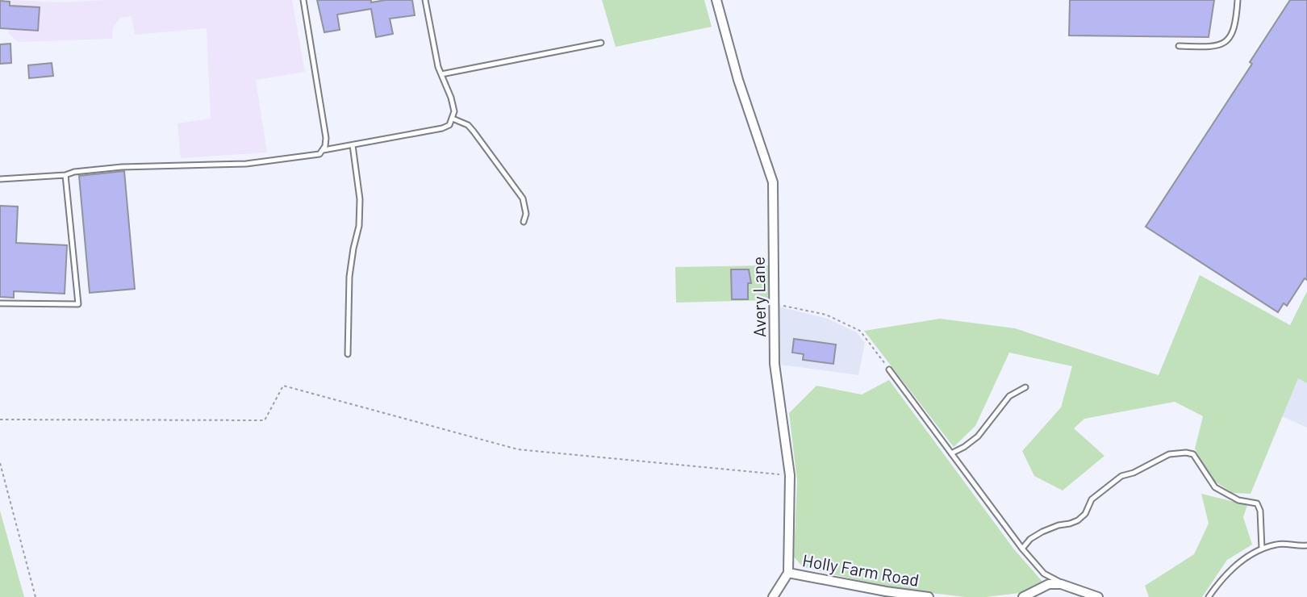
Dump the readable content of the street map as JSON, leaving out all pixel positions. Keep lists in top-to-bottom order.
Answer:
{
  "streets": {
    "street": ["Avery Lane", "Holly Farm Road"]
  },
  "crossings": [
    ["Avery Lane", "Holly Farm Road"]
  ]
}
